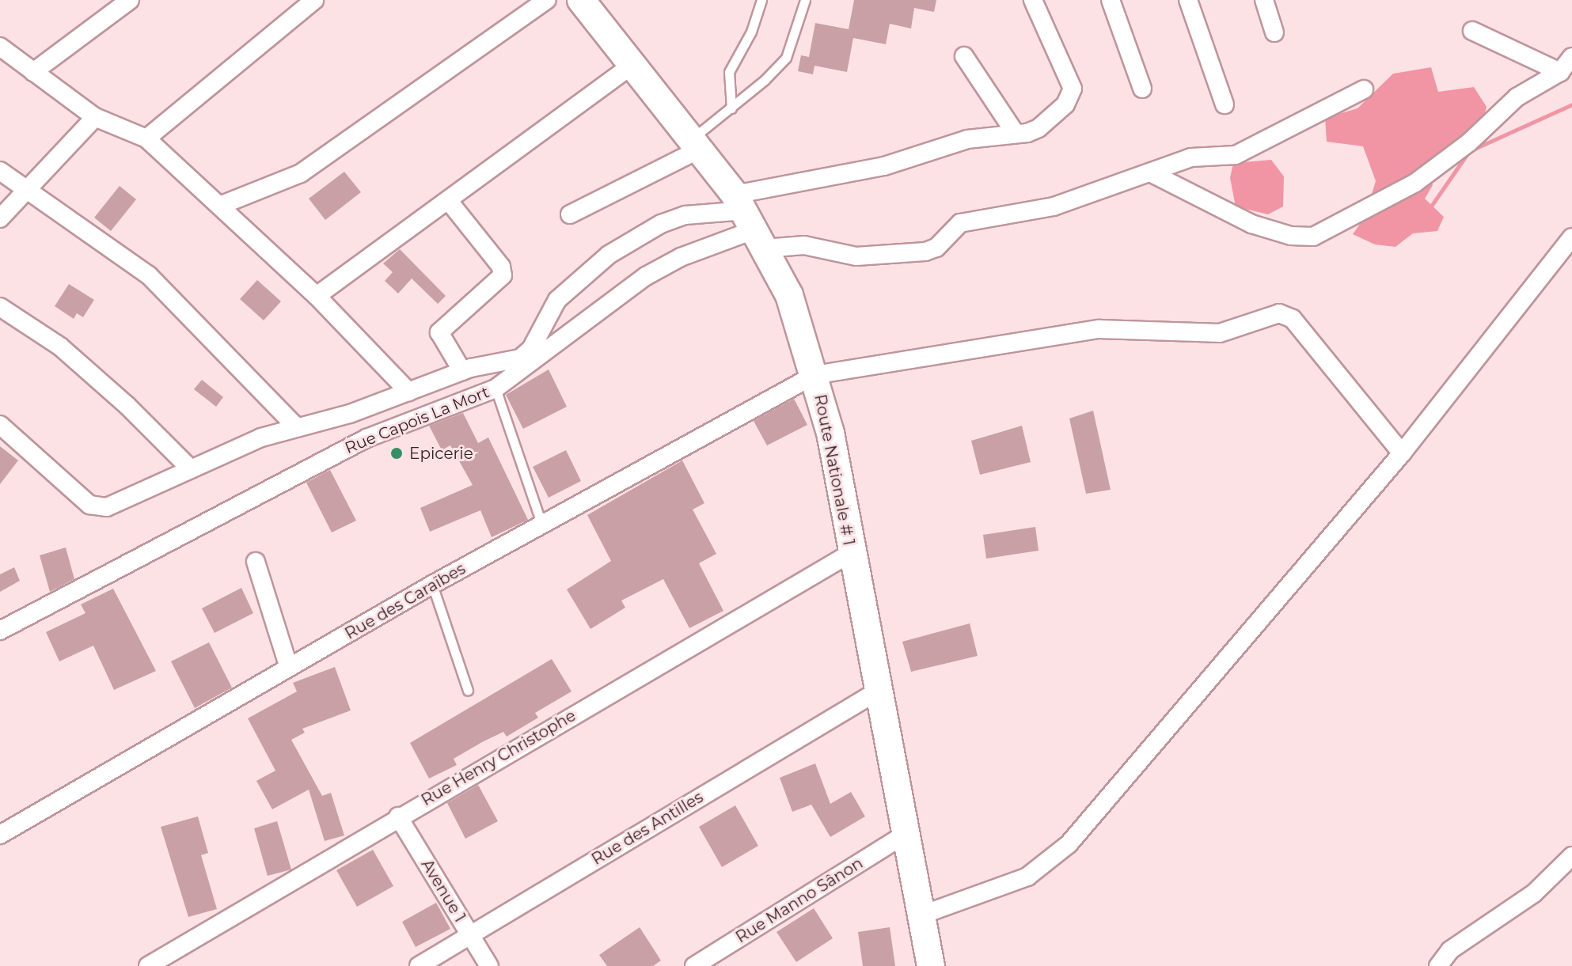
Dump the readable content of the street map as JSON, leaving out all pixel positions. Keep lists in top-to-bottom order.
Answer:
{
  "streets": {
    "main road": ["Route Nationale # 1"],
    "street": [
      "Rue Capois La Mort",
      "Rue des Caraïbes",
      "Rue Henry Christophe",
      "Rue des Antilles",
      "Avenue 1",
      "Rue Manno Sânon"
    ]
  },
  "crossings": [
    ["Rue Capois La Mort", "Route Nationale # 1"],
    ["Route Nationale # 1", "Rue des Caraïbes"],
    ["Route Nationale # 1", "Rue Henry Christophe"],
    ["Route Nationale # 1", "Rue des Antilles"],
    ["Route Nationale # 1", "Rue Manno Sânon"],
    ["Rue Henry Christophe", "Avenue 1"],
    ["Rue des Antilles", "Avenue 1"]
  ],
  "places": ["Epicerie"]
}
